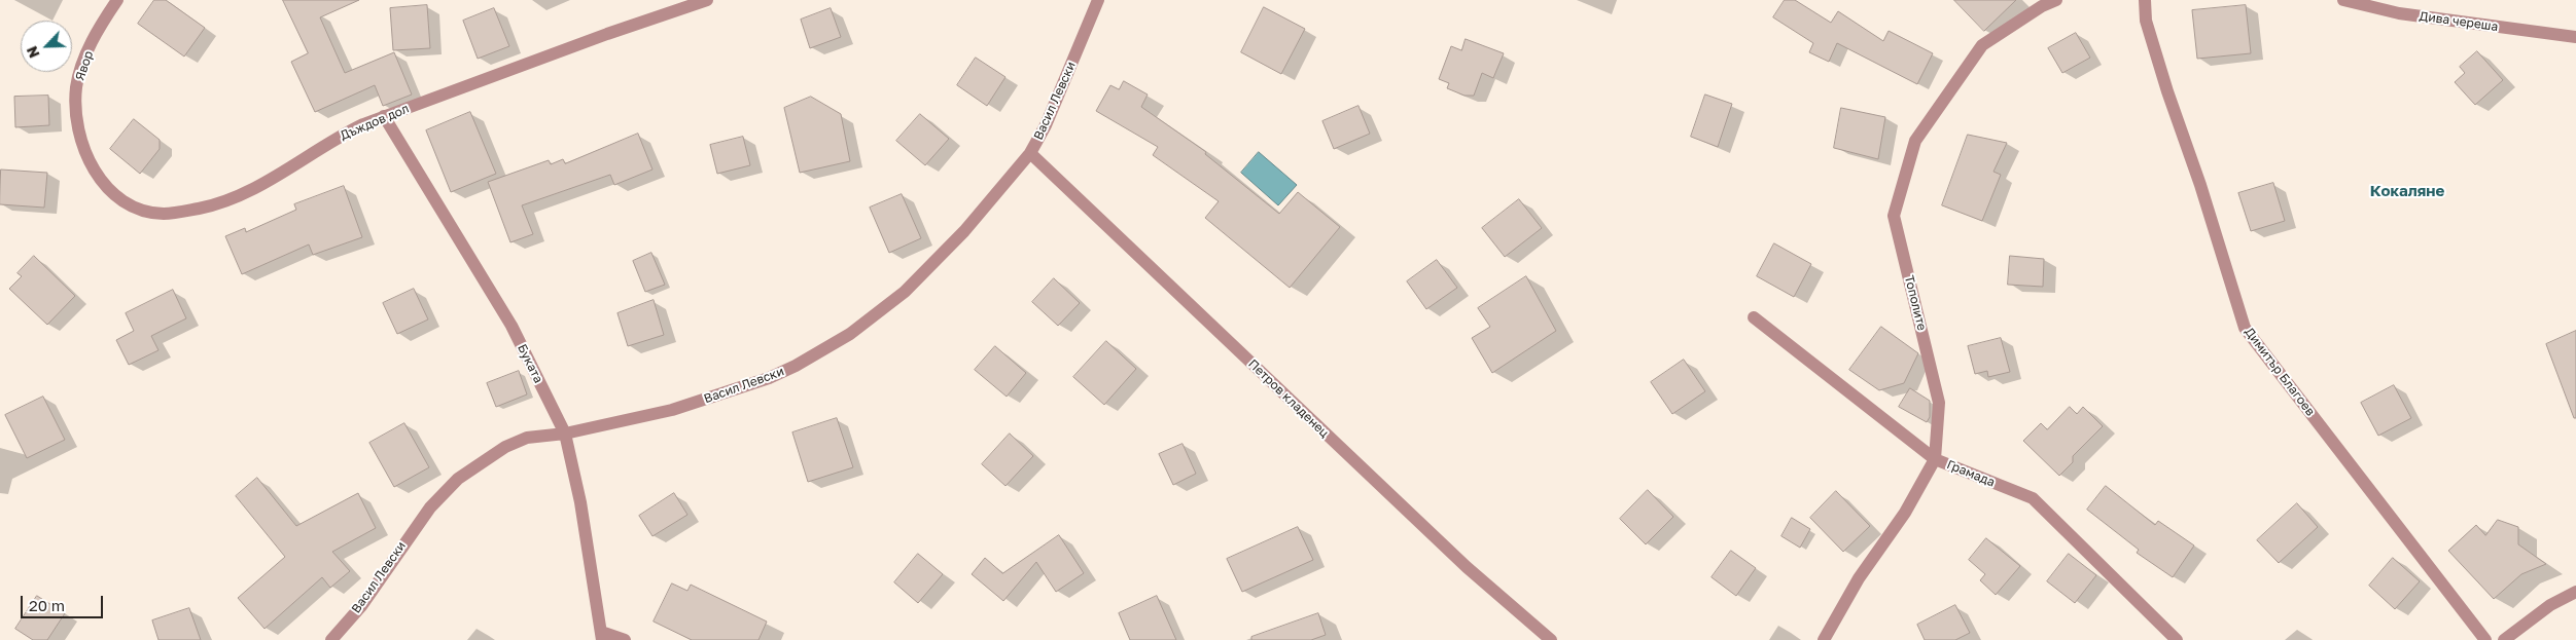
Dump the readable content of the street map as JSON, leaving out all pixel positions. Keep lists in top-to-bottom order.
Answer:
{
  "streets": {
    "street": [
      "Дива череша",
      "Явор",
      "Васил Левски",
      "Дъждов дол",
      "Тополите",
      "Буката",
      "Димитър Благоев",
      "Петров кладенец",
      "Грамада"
    ]
  },
  "crossings": [
    ["Явор", "Дъждов дол"],
    ["Васил Левски", "Буката"],
    ["Васил Левски", "Петров кладенец"],
    ["Дъждов дол", "Буката"],
    ["Тополите", "Грамада"]
  ],
  "districts": ["Кокаляне"],
  "scale_bar": "20 m",
  "north": "bottom left"
}
